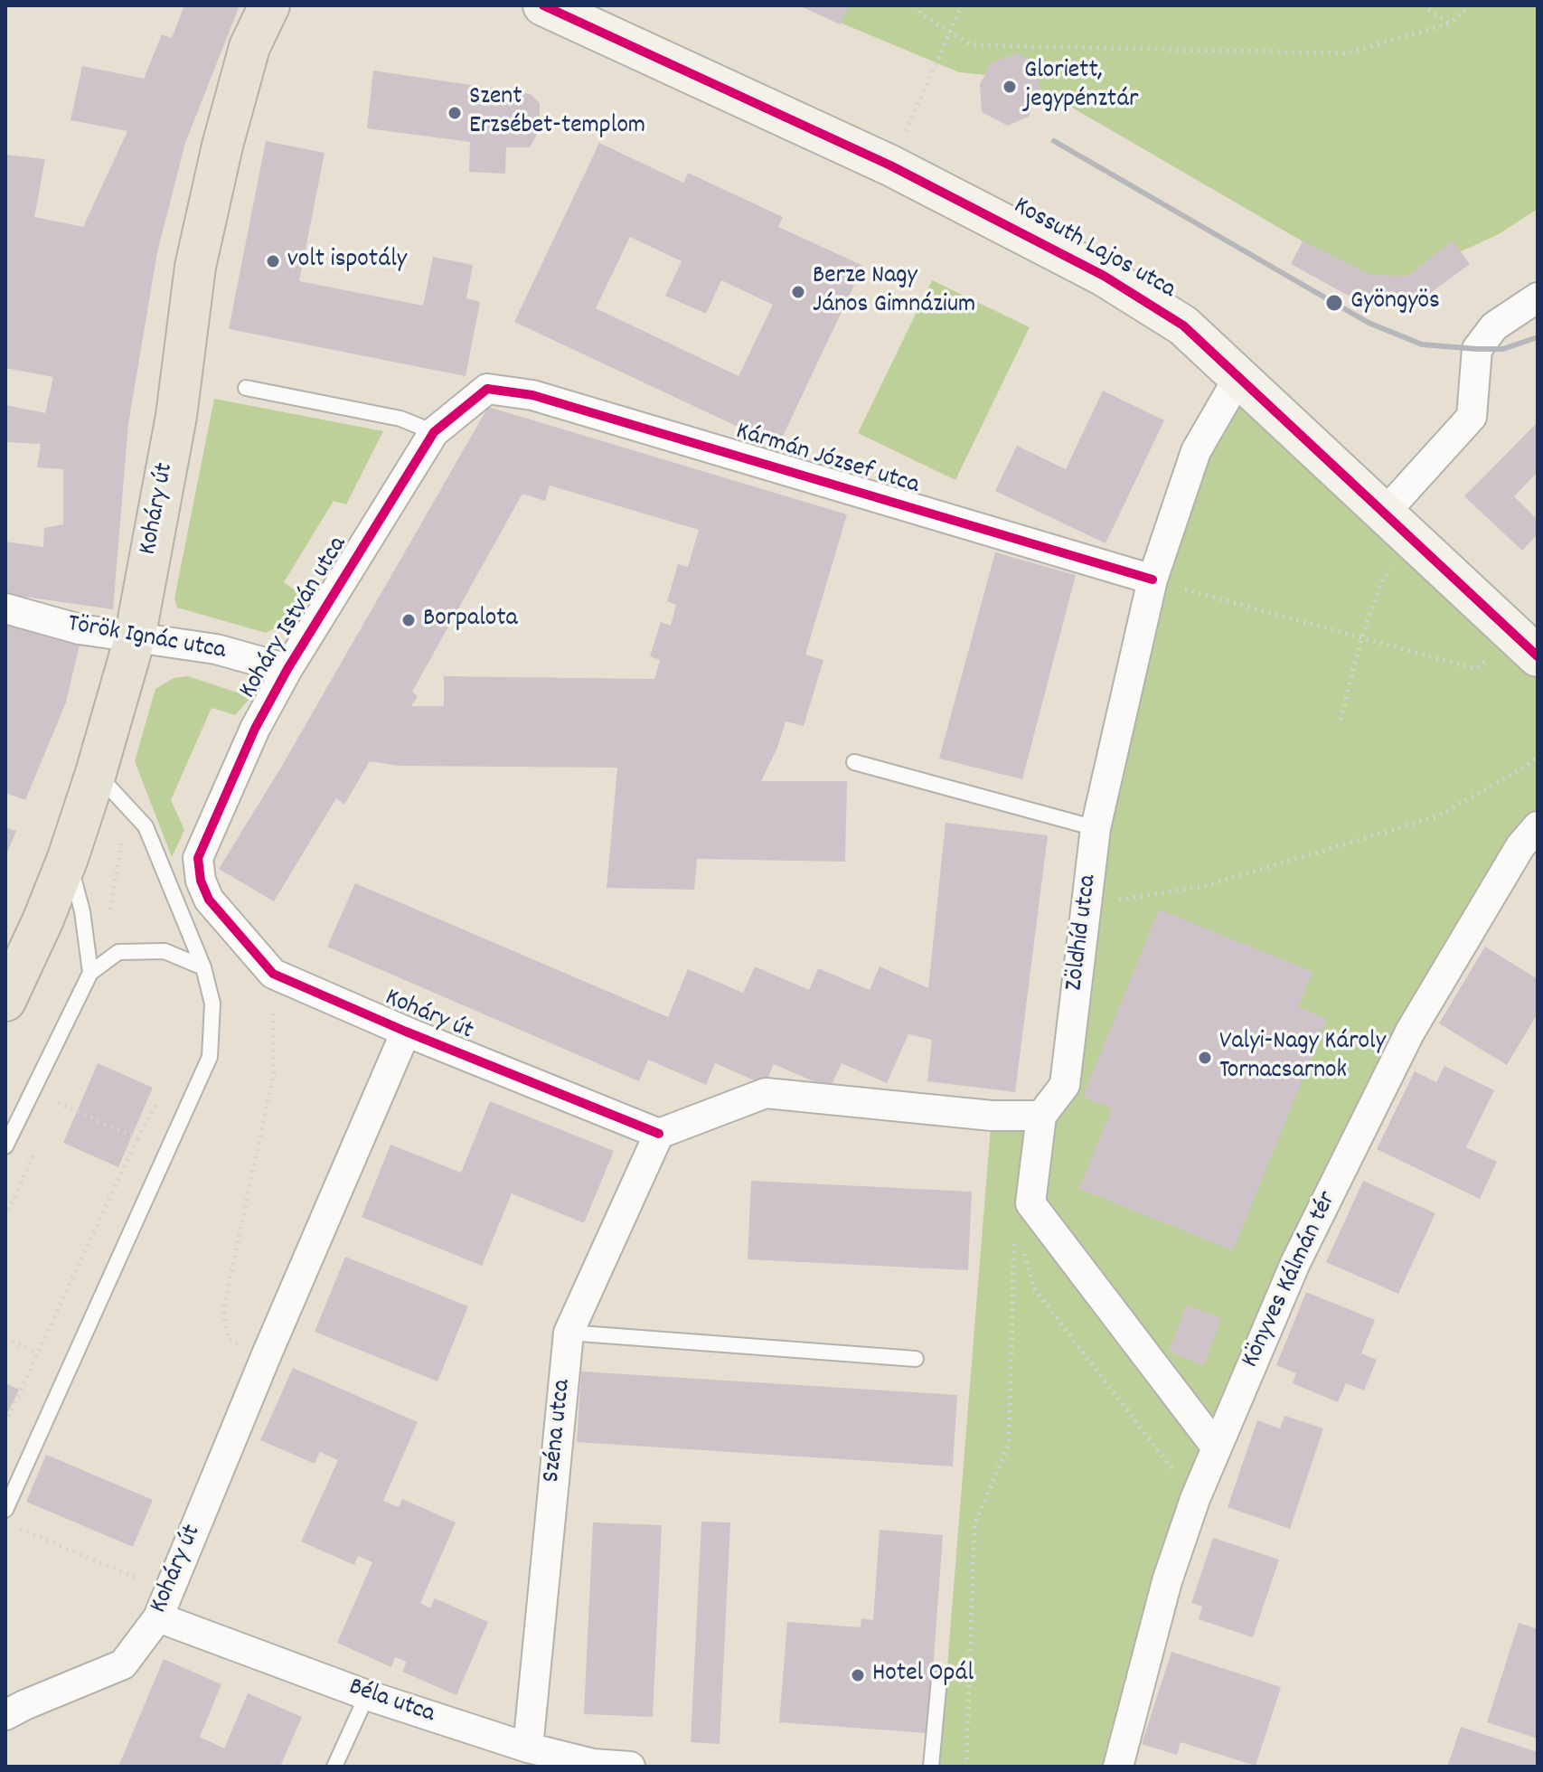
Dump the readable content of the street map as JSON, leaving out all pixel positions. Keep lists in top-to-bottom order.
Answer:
{
  "streets": {
    "main road": ["Koháry út"],
    "street": [
      "Kossuth Lajos utca",
      "Kármán József utca",
      "Koháry István utca",
      "Török Ignác utca",
      "Zöldhíd utca",
      "Könyves Kálmán tér",
      "Széna utca",
      "Béla utca"
    ]
  },
  "crossings": [
    ["Kossuth Lajos utca", "Zöldhíd utca"],
    ["Kármán József utca", "Koháry István utca"],
    ["Kármán József utca", "Zöldhíd utca"],
    ["Koháry út", "Koháry István utca"],
    ["Koháry út", "Török Ignác utca"],
    ["Koháry út", "Széna utca"],
    ["Koháry út", "Béla utca"],
    ["Koháry István utca", "Török Ignác utca"],
    ["Széna utca", "Béla utca"]
  ],
  "places": [
    "Gloriett, jegypénztár",
    "Szent Erzsébet-templom",
    "volt ispotály",
    "Berze Nagy János Gimnázium",
    "Gyöngyös",
    "Borpalota",
    "Valyi-Nagy Károly Tornacsarnok",
    "Hotel Opál"
  ]
}
